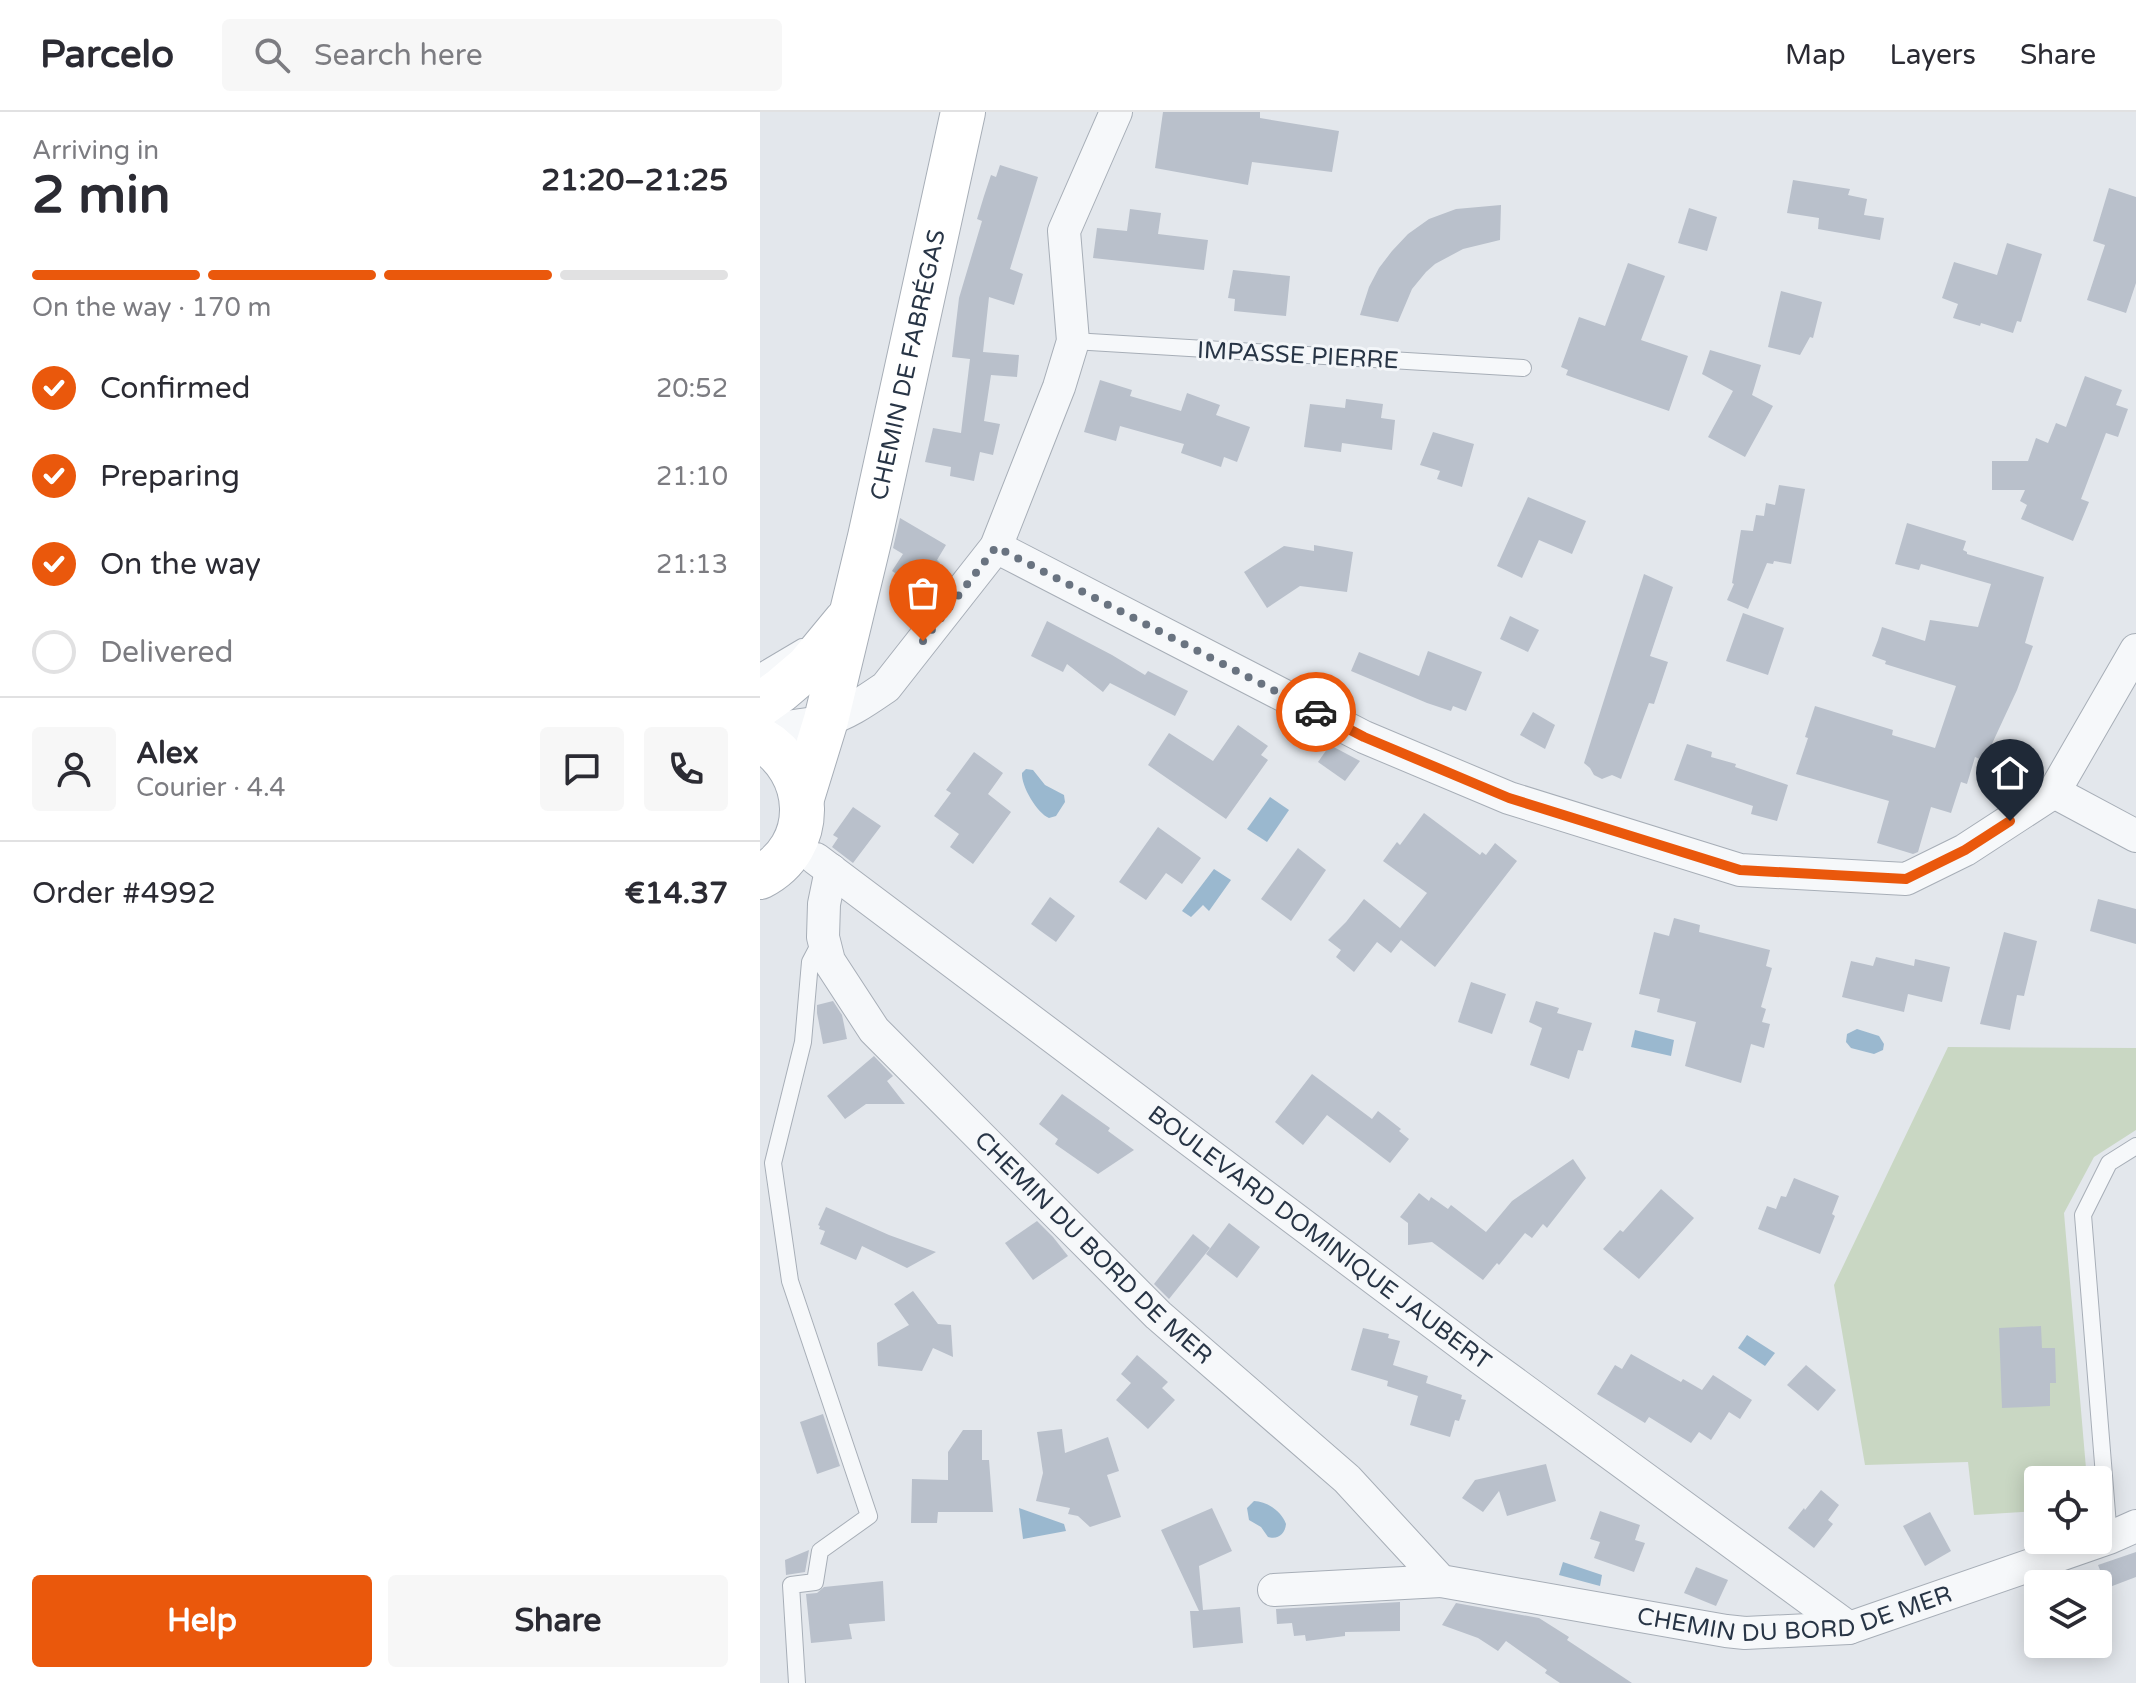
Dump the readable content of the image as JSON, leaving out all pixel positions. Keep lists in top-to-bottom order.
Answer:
{
  "streets": {
    "street": ["CHEMIN DE FABRÉGAS", "BOULEVARD DOMINIQUE JAUBERT", "CHEMIN DU BORD DE MER"],
    "lane": ["IMPASSE PIERRE"]
  },
  "crossings": [
    ["CHEMIN DE FABRÉGAS", "BOULEVARD DOMINIQUE JAUBERT"],
    ["BOULEVARD DOMINIQUE JAUBERT", "CHEMIN DU BORD DE MER"]
  ],
  "page": {
    "header": "Parcelo",
    "search": "Search here",
    "nav": ["Map", "Layers", "Share"],
    "heading": ["2 min", "Arriving in", "21:20–21:25"],
    "panel": [
      "Alex",
      "Courier · 4.4",
      "Order #4992",
      "€14.37"
    ],
    "bar": "On the way · 170 m",
    "list": [
      ["Confirmed", "20:52"],
      ["Preparing", "21:10"],
      ["On the way", "21:13"],
      "Delivered"
    ],
    "buttons": ["Help", "Share"]
  }
}
